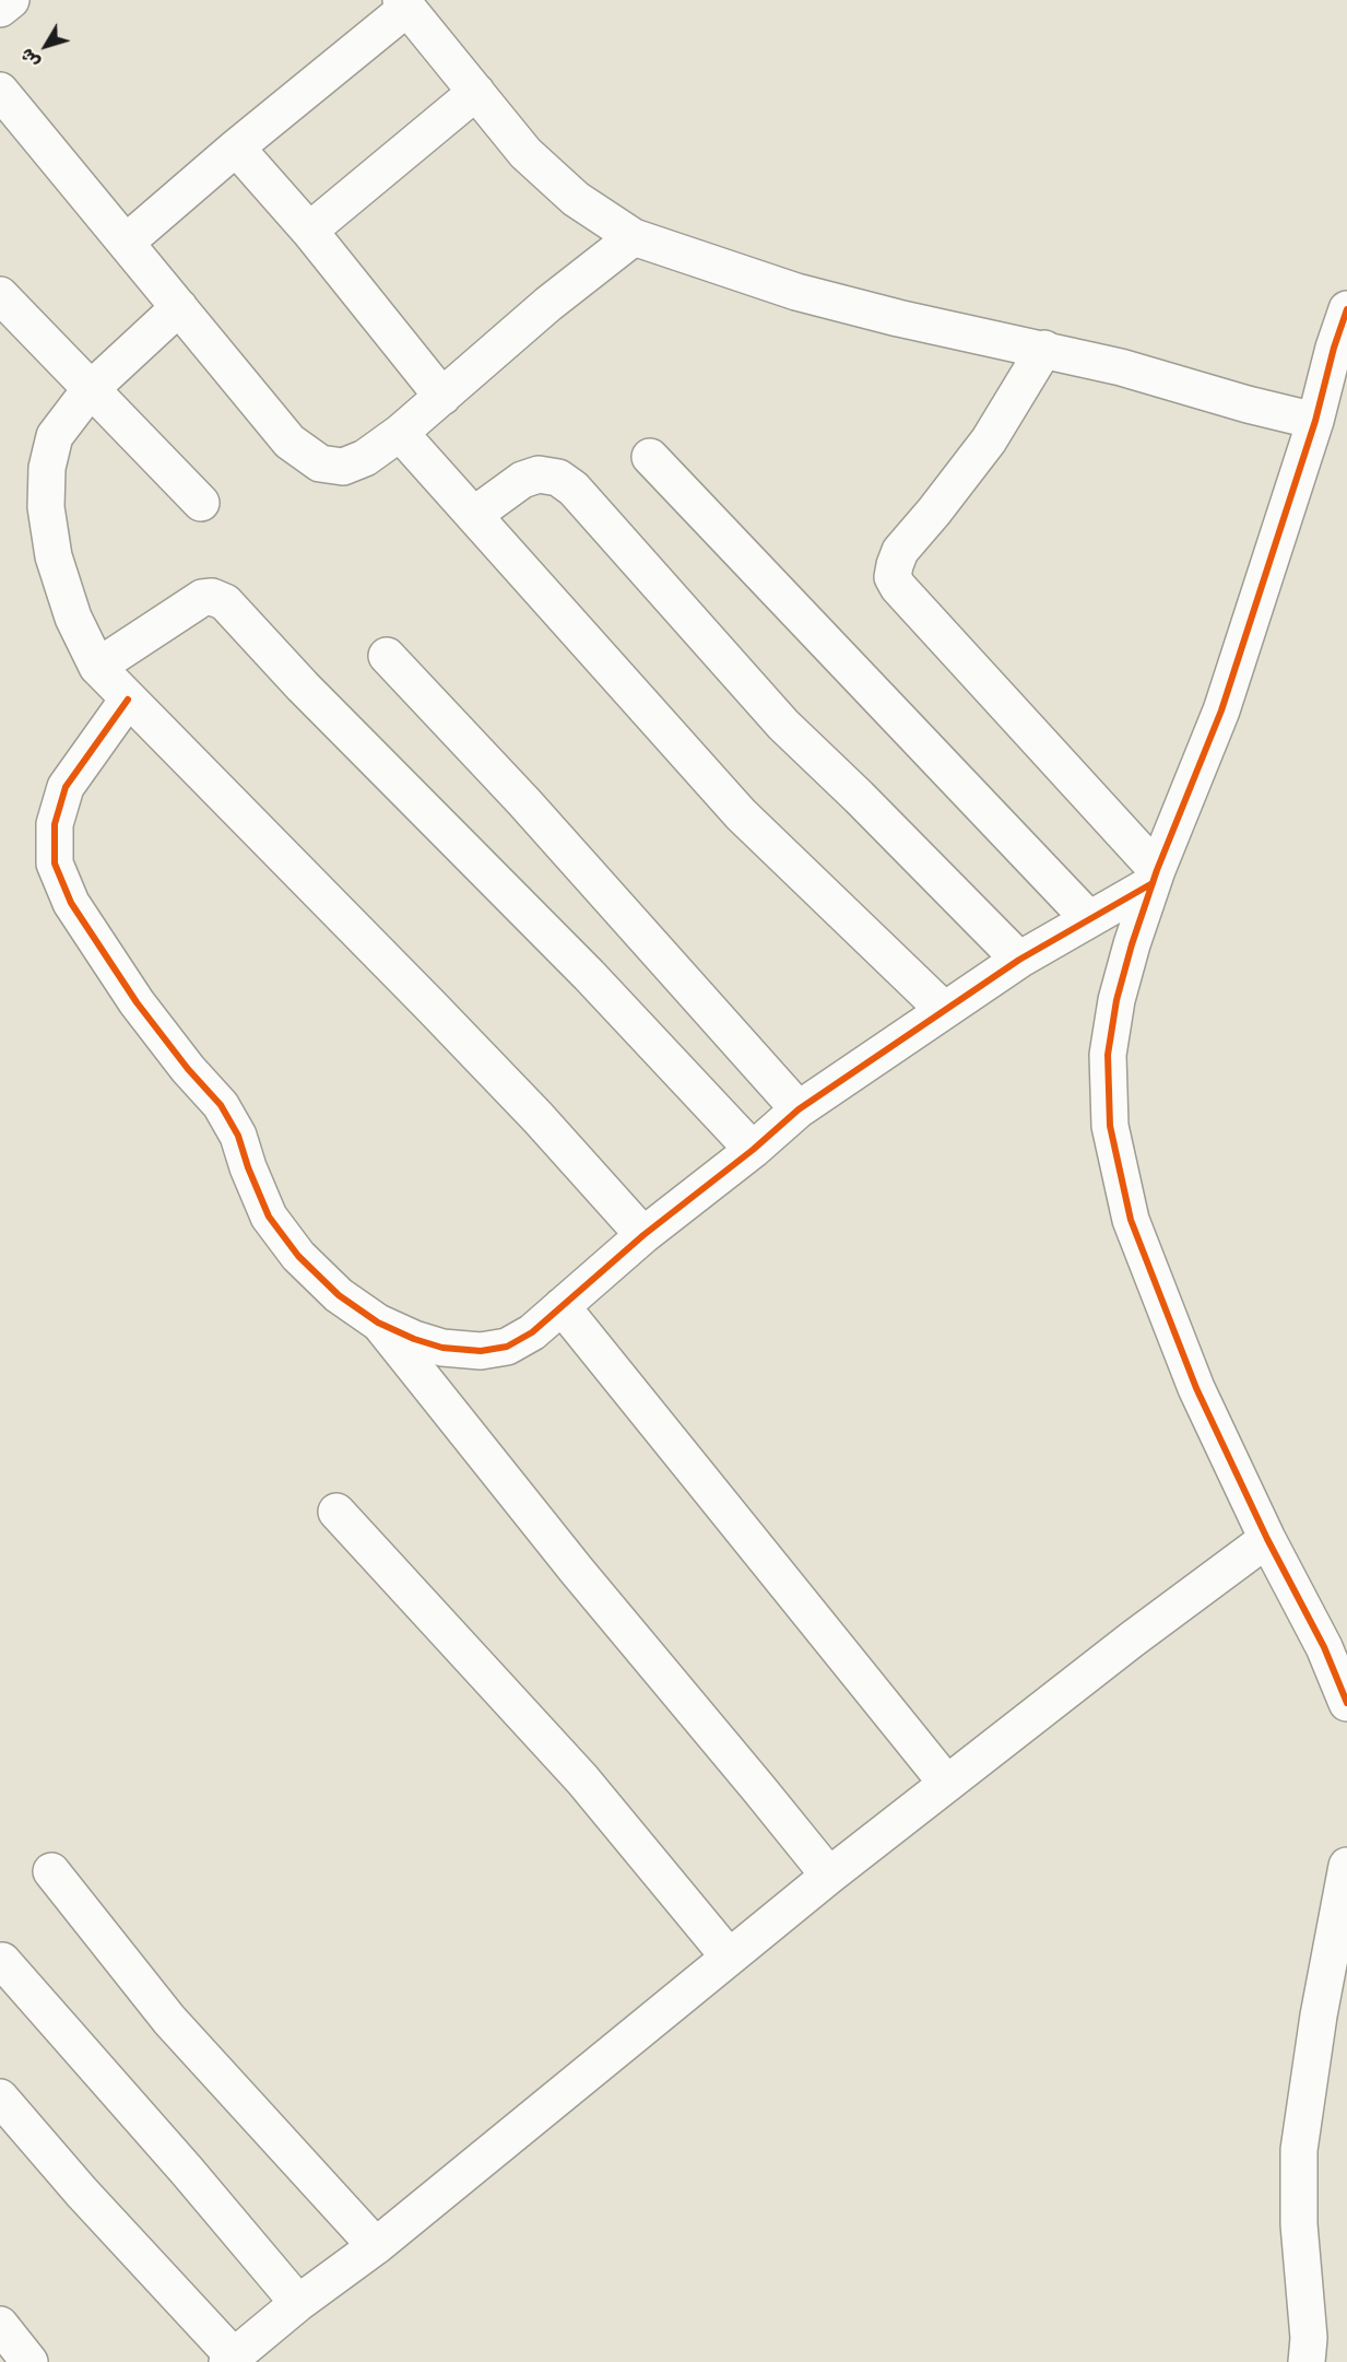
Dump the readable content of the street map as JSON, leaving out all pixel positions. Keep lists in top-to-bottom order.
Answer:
{
  "north": "bottom left"
}
